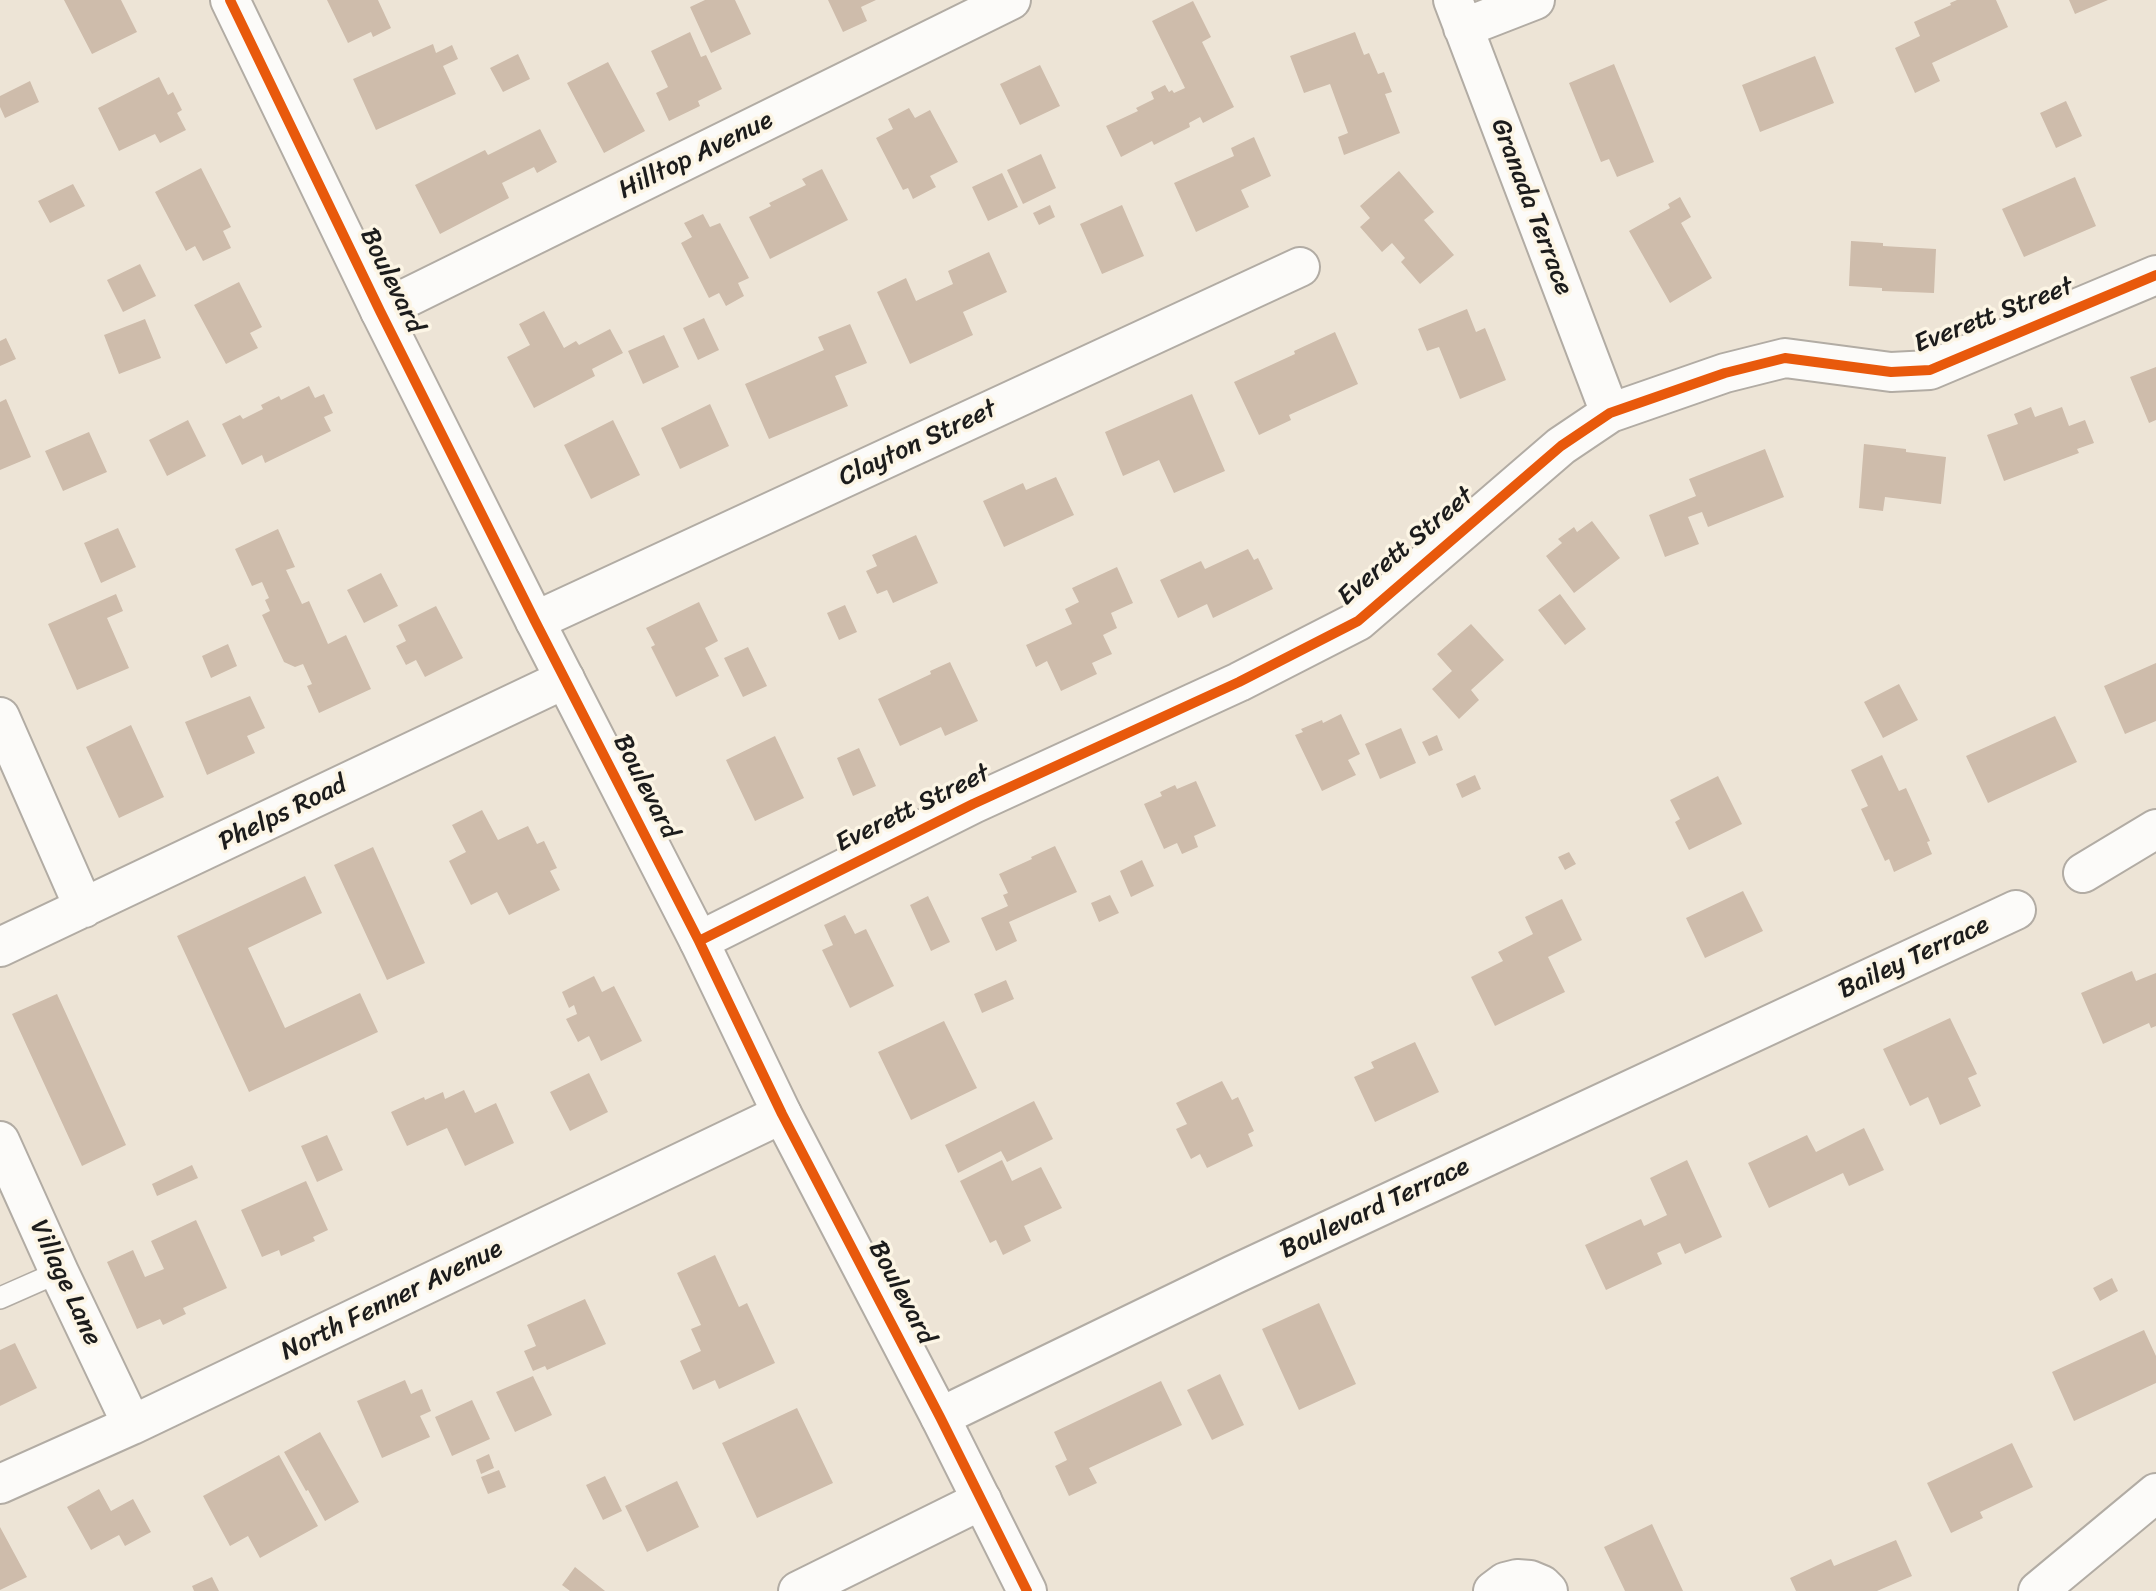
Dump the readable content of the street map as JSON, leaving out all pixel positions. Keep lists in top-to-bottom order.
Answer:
{
  "streets": {
    "street": [
      "Hilltop Avenue",
      "Granada Terrace",
      "Boulevard",
      "Everett Street",
      "Clayton Street",
      "Phelps Road",
      "Bailey Terrace",
      "Boulevard Terrace",
      "Village Lane",
      "North Fenner Avenue"
    ]
  },
  "crossings": [
    ["Hilltop Avenue", "Boulevard"],
    ["Granada Terrace", "Everett Street"],
    ["Boulevard", "Everett Street"],
    ["Boulevard", "Clayton Street"],
    ["Boulevard", "Phelps Road"],
    ["Boulevard", "Boulevard Terrace"],
    ["Boulevard", "North Fenner Avenue"],
    ["Bailey Terrace", "Boulevard Terrace"],
    ["Village Lane", "North Fenner Avenue"]
  ]
}
